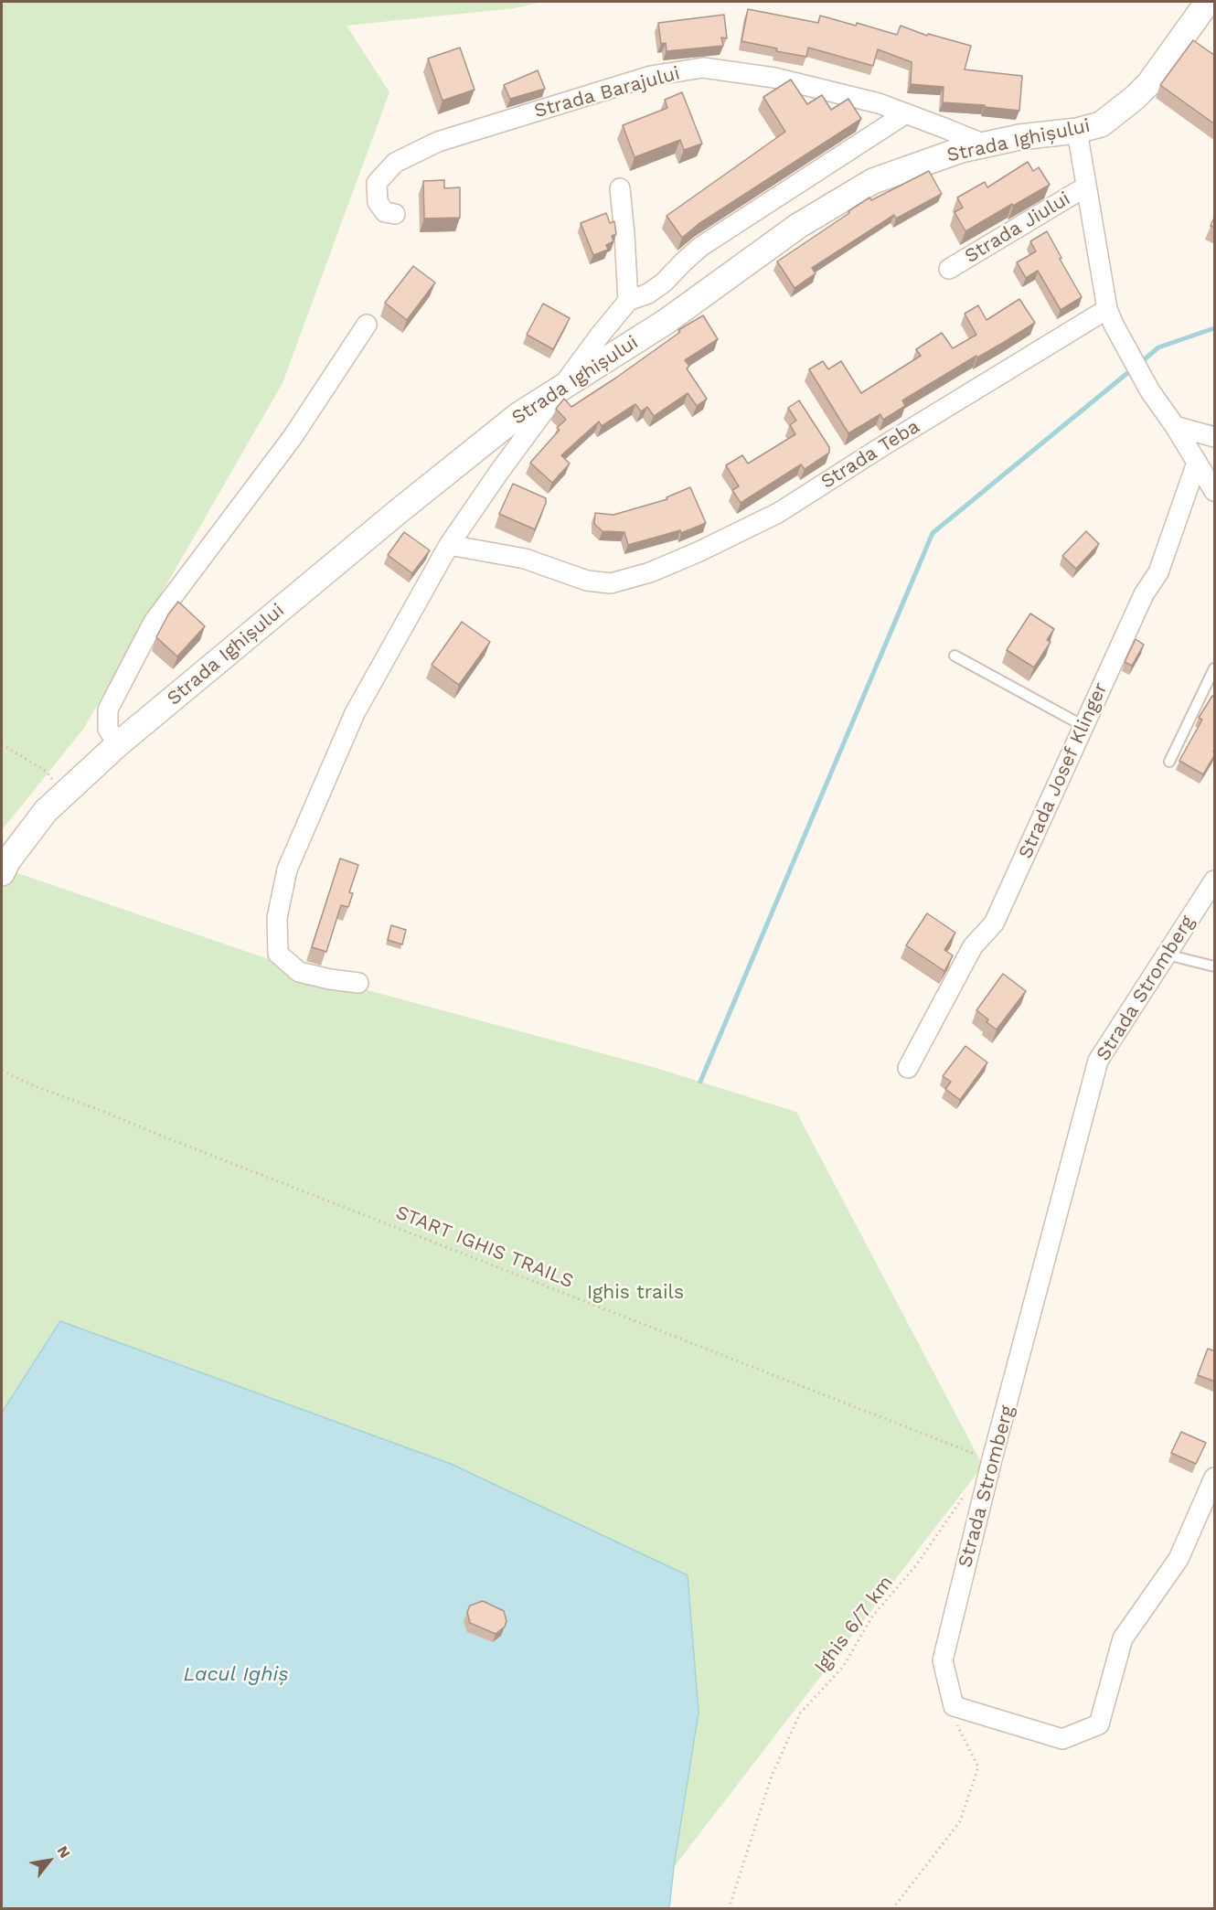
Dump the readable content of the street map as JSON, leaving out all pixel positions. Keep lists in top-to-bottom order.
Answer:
{
  "streets": {
    "street": [
      "Strada Barajului",
      "Strada Ighișului",
      "Strada Jiului",
      "Strada Teba",
      "Strada Josef Klinger",
      "Strada Stromberg"
    ],
    "path": ["START IGHIS TRAILS", "Ighis 6/7 km"]
  },
  "crossings": [
    ["Strada Barajului", "Strada Ighișului"]
  ],
  "water": ["Lacul Ighiș"],
  "parks": ["Ighis trails"],
  "north": "top right"
}
